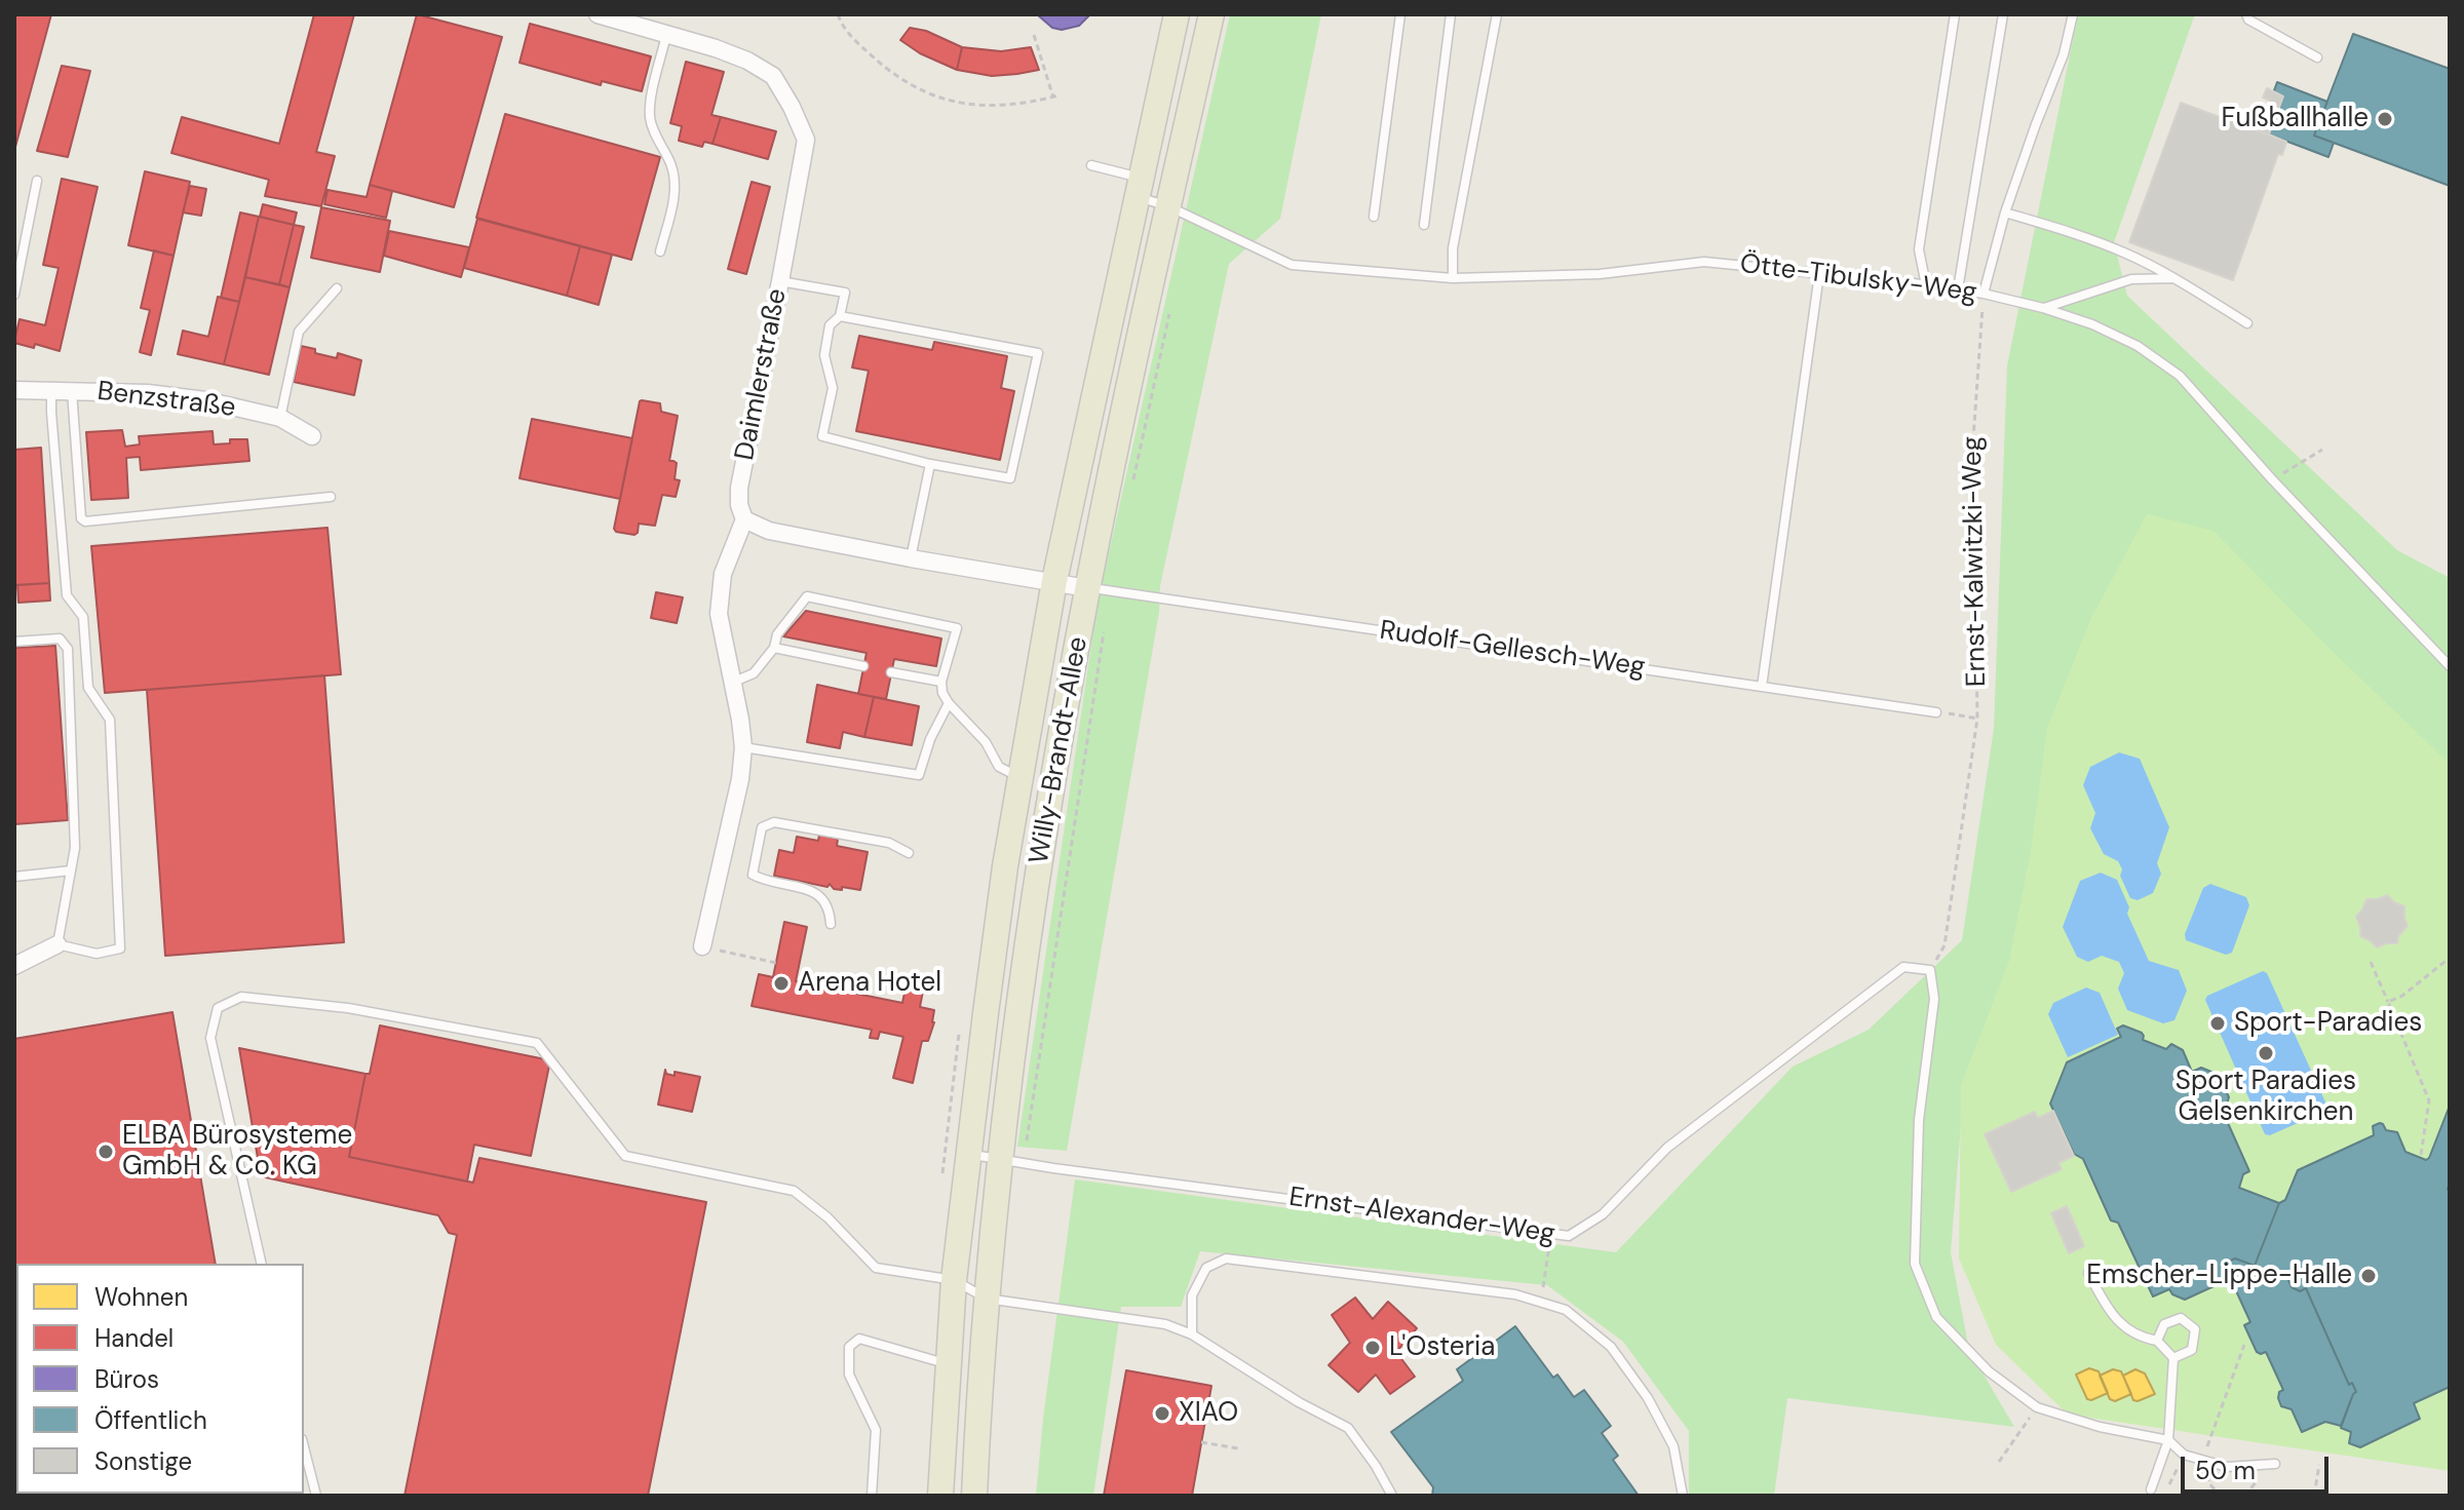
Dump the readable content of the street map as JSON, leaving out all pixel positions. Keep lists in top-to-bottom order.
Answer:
{
  "streets": {
    "main road": ["Willy-Brandt-Allee"],
    "street": ["Daimlerstraße", "Benzstraße"],
    "lane": ["Ötte-Tibulsky-Weg", "Rudolf-Gellesch-Weg", "Ernst-Alexander-Weg"],
    "path": ["Ernst-Kalwitzki-Weg"]
  },
  "crossings": [
    ["Ötte-Tibulsky-Weg", "Ernst-Kalwitzki-Weg"],
    ["Ötte-Tibulsky-Weg", "Willy-Brandt-Allee"],
    ["Ernst-Kalwitzki-Weg", "Ernst-Alexander-Weg"],
    ["Rudolf-Gellesch-Weg", "Willy-Brandt-Allee"],
    ["Willy-Brandt-Allee", "Ernst-Alexander-Weg"]
  ],
  "places": [
    "Fußballhalle",
    "Arena Hotel",
    "Sport-Paradies",
    "Sport Paradies Gelsenkirchen",
    "ELBA Bürosysteme GmbH & Co. KG",
    "Emscher-Lippe-Halle",
    "L'Osteria",
    "XIAO"
  ],
  "legend": [
    "Wohnen",
    "Handel",
    "Büros",
    "Öffentlich",
    "Sonstige"
  ],
  "scale_bar": "50 m"
}
